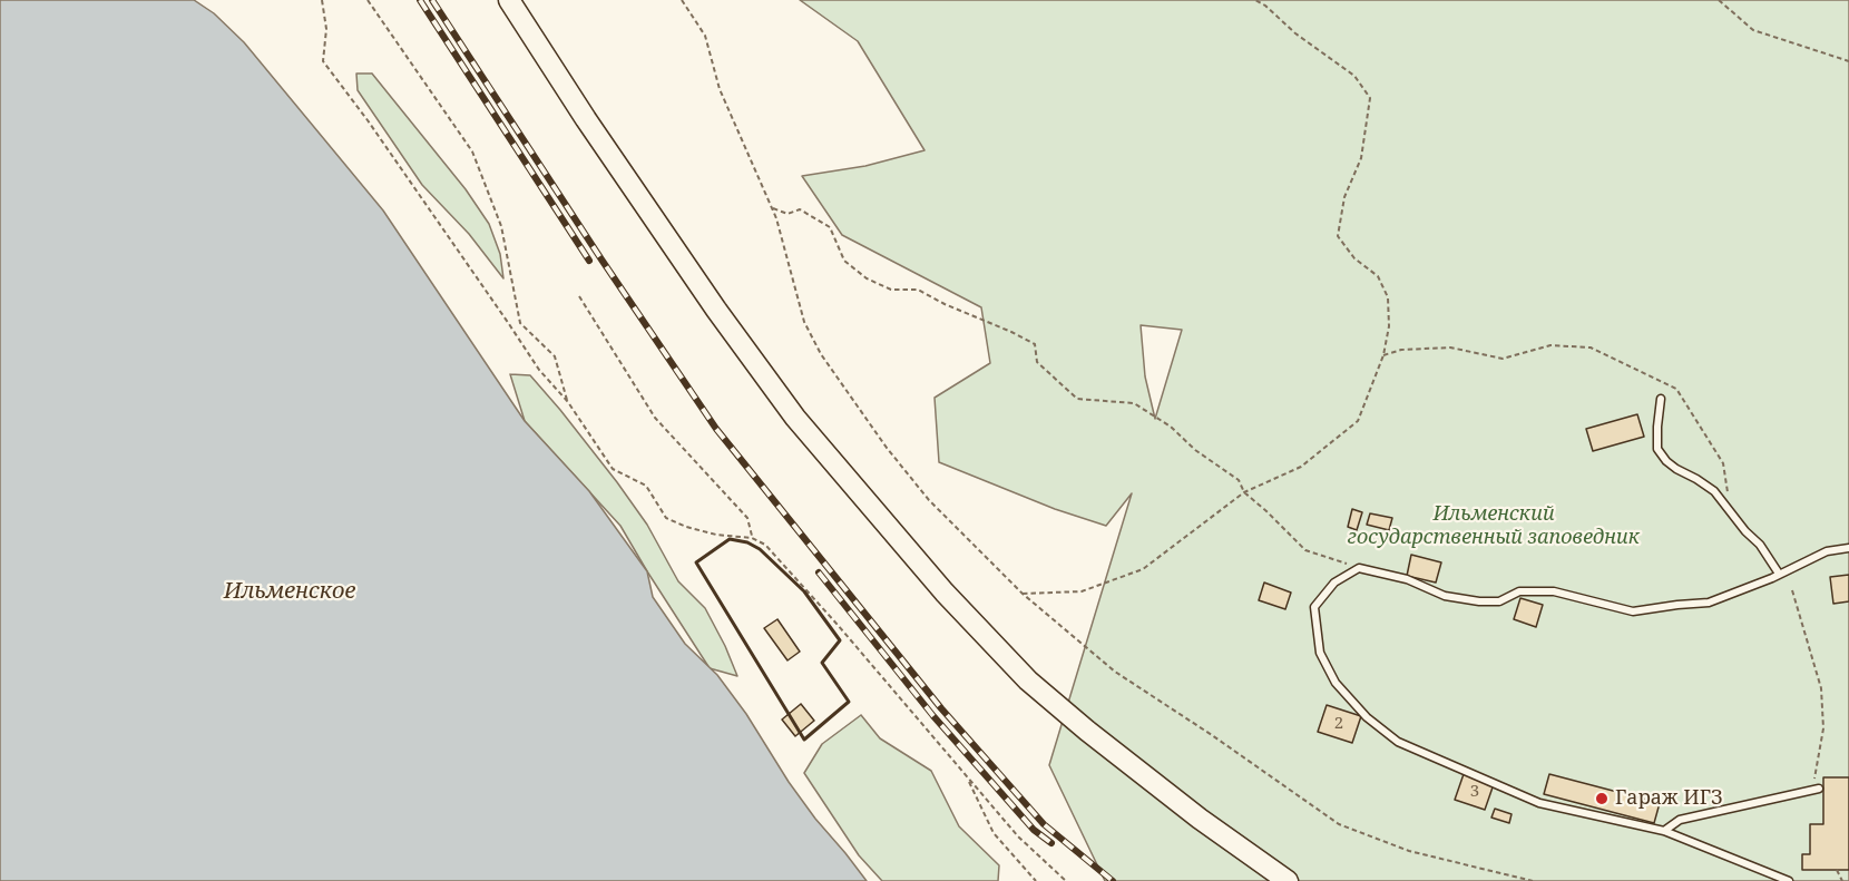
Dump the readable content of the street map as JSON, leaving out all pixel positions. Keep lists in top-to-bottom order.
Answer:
{
  "water": ["Ильменское"],
  "parks": ["Ильменский государственный заповедник"],
  "places": ["Гараж ИГЗ"],
  "house_numbers": ["2", "3"]
}
